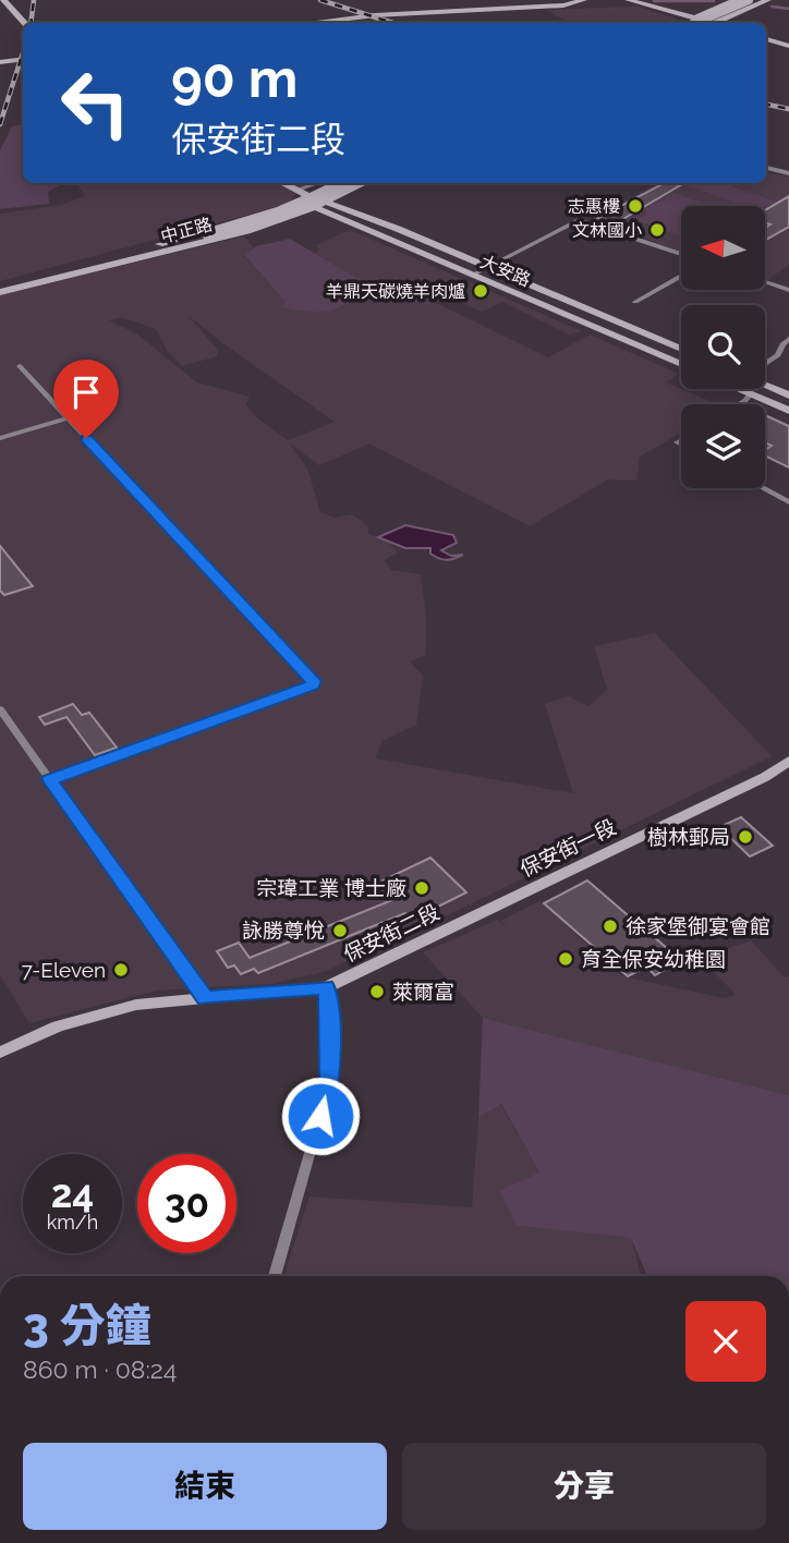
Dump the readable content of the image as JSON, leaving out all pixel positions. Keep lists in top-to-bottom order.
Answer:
{
  "streets": {
    "street": [
      "中正路",
      "大安路",
      "保安街一段",
      "保安街二段"
    ]
  },
  "crossings": [
    ["中正路", "大安路"],
    ["保安街一段", "保安街二段"]
  ],
  "places": [
    "志惠樓",
    "文林國小",
    "羊鼎天碳燒羊肉爐",
    "樹林郵局",
    "宗瑋工業 博士廠",
    "徐家堡御宴會館",
    "詠勝尊悅",
    "育全保安幼稚園",
    "7-Eleven",
    "萊爾富"
  ],
  "north": "left",
  "page": {
    "turn": ["90 m", "保安街二段"],
    "speed": "24 km/h",
    "limit": "30",
    "heading": ["3 分鐘", "860 m · 08:24"],
    "buttons": ["結束", "分享"]
  }
}
